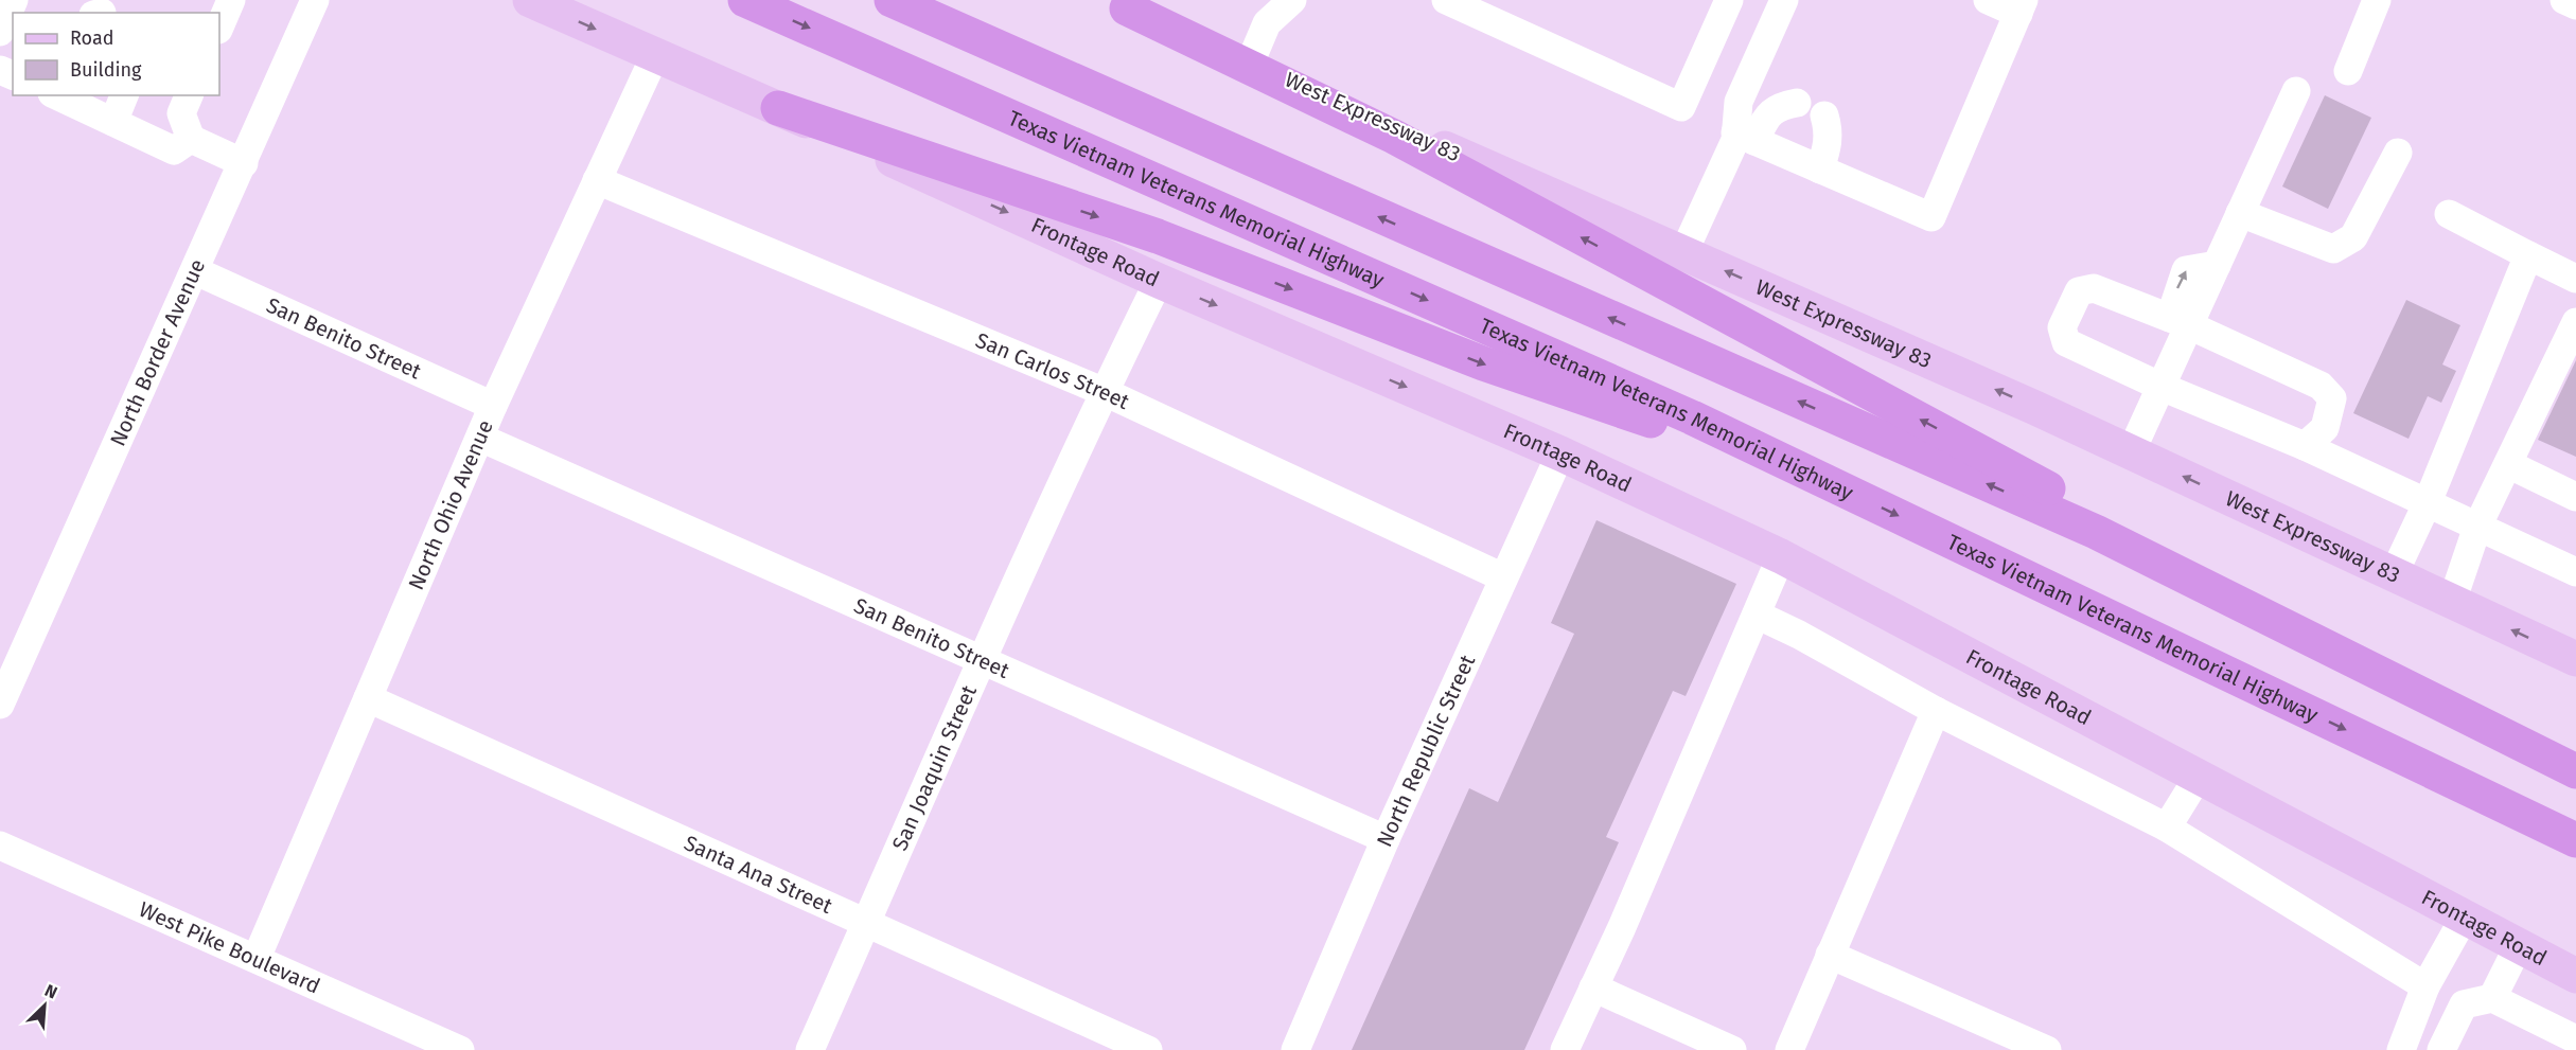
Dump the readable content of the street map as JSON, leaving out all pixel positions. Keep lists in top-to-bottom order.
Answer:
{
  "streets": {
    "highway": ["Texas Vietnam Veterans Memorial Highway"],
    "main road": ["West Expressway 83", "Frontage Road"],
    "street": [
      "San Benito Street",
      "North Border Avenue",
      "San Carlos Street",
      "North Ohio Avenue",
      "North Republic Street",
      "San Joaquin Street",
      "Santa Ana Street",
      "West Pike Boulevard"
    ]
  },
  "crossings": [
    ["Frontage Road", "North Ohio Avenue"],
    ["Frontage Road", "North Republic Street"],
    ["Frontage Road", "San Joaquin Street"],
    ["San Benito Street", "North Border Avenue"],
    ["San Benito Street", "North Ohio Avenue"],
    ["San Benito Street", "North Republic Street"],
    ["San Benito Street", "San Joaquin Street"],
    ["San Carlos Street", "North Ohio Avenue"],
    ["San Carlos Street", "North Republic Street"],
    ["San Carlos Street", "San Joaquin Street"],
    ["North Ohio Avenue", "Santa Ana Street"],
    ["North Ohio Avenue", "West Pike Boulevard"],
    ["San Joaquin Street", "Santa Ana Street"]
  ],
  "one_way": ["West Expressway 83", "Frontage Road"],
  "legend": ["Road", "Building"],
  "north": "top right"
}
